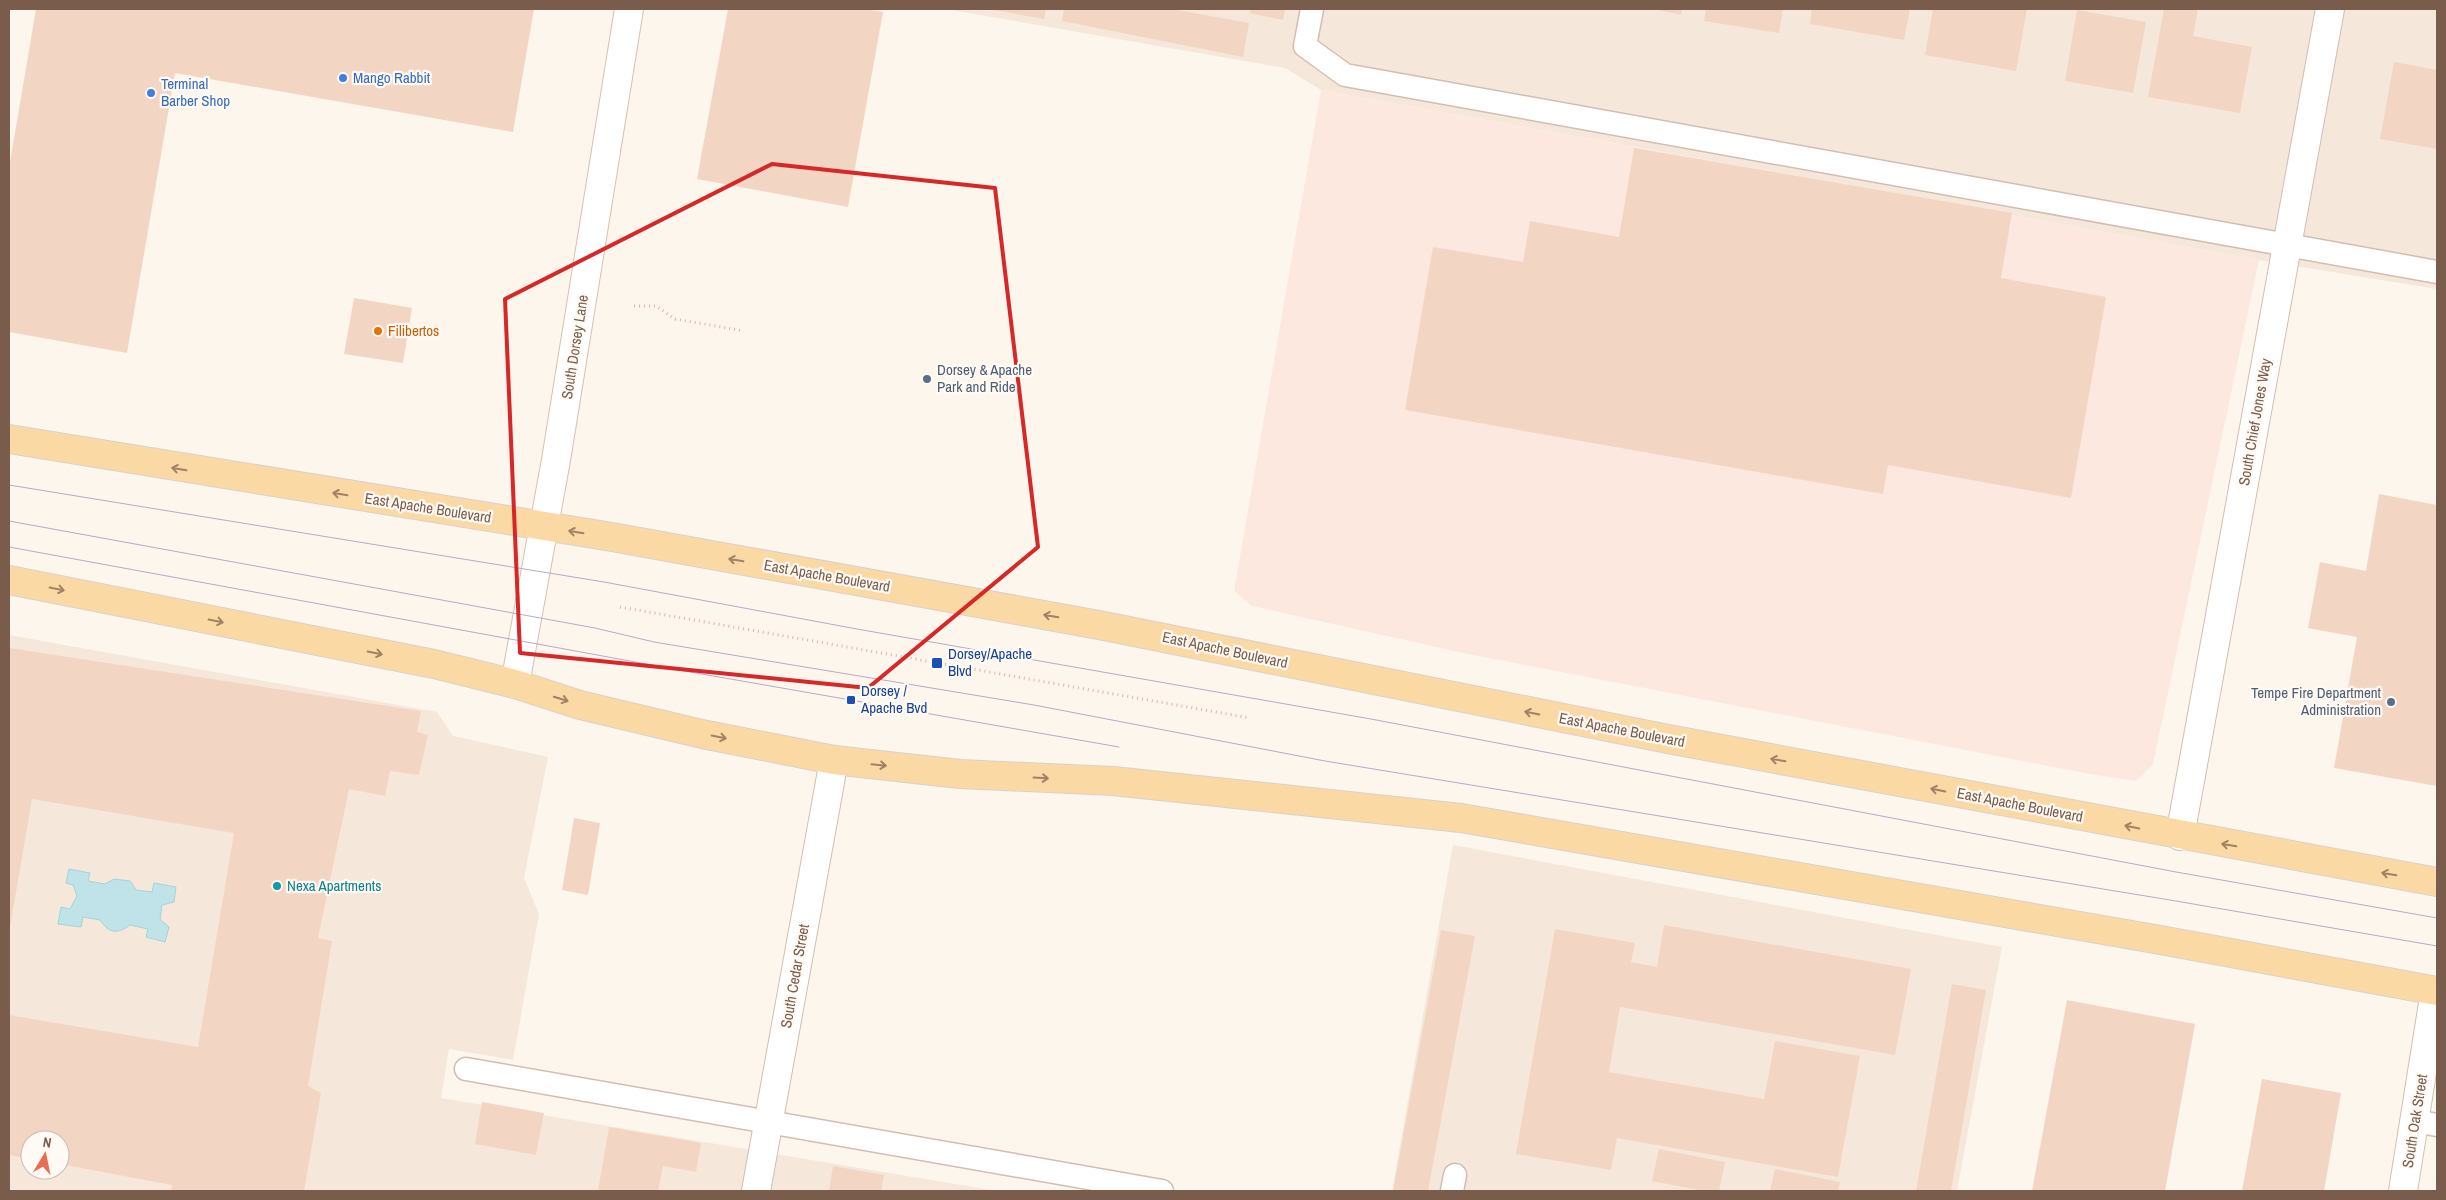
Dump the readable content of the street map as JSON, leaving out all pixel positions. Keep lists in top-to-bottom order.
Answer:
{
  "streets": {
    "main road": ["East Apache Boulevard"],
    "street": [
      "South Dorsey Lane",
      "South Chief Jones Way",
      "South Cedar Street",
      "South Oak Street"
    ]
  },
  "crossings": [
    ["South Dorsey Lane", "East Apache Boulevard"],
    ["South Chief Jones Way", "East Apache Boulevard"]
  ],
  "places": {
    "other": [
      "Mango Rabbit",
      "Terminal Barber Shop",
      "Filibertos",
      "Dorsey & Apache Park and Ride",
      "Tempe Fire Department Administration",
      "Nexa Apartments"
    ],
    "transit": ["Dorsey/Apache Blvd", "Dorsey / Apache Bvd"]
  },
  "north": "top"
}
